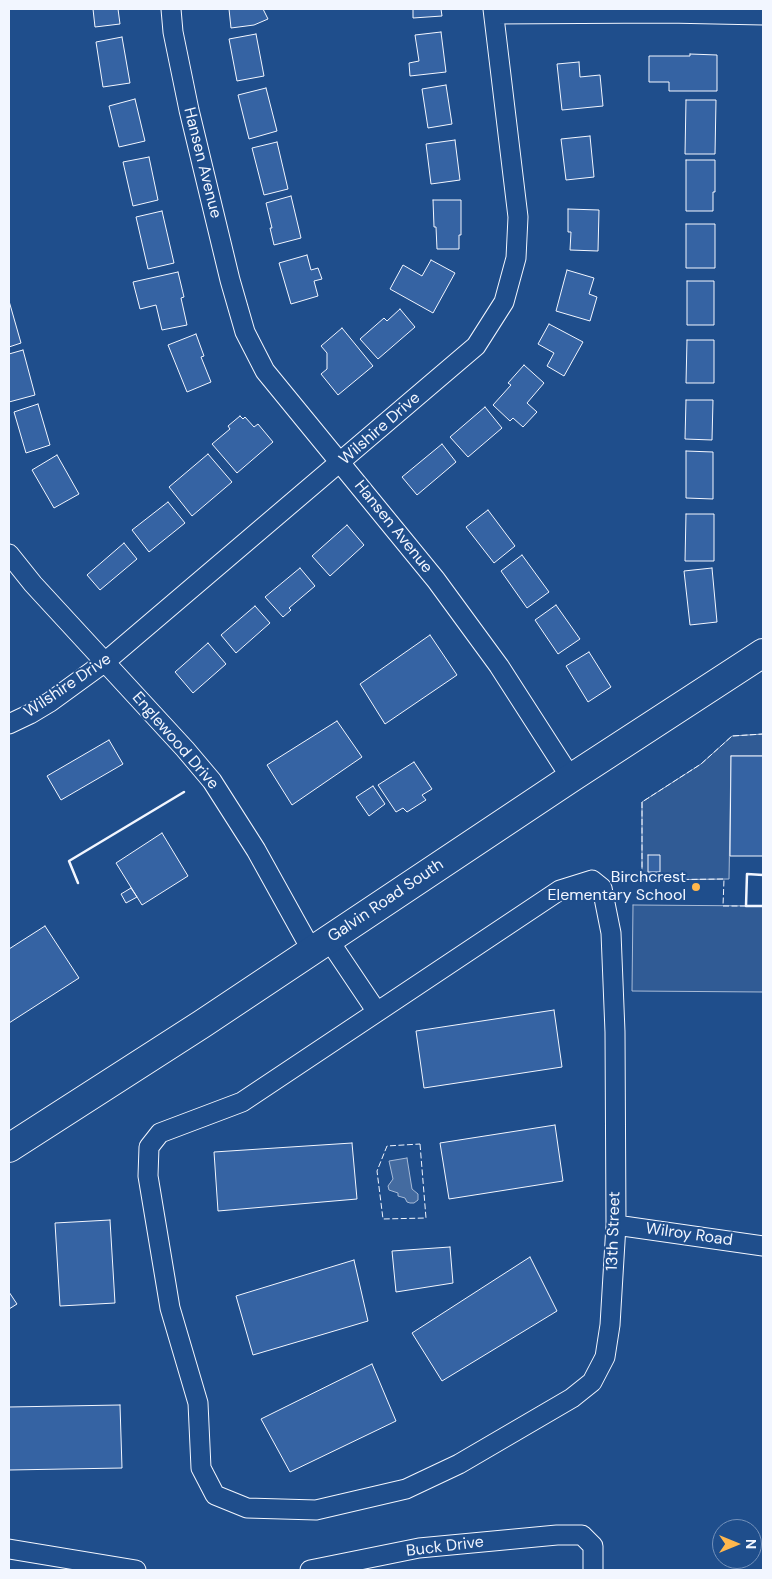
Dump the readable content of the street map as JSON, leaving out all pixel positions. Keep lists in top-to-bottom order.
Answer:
{
  "streets": {
    "main road": ["Galvin Road South"],
    "street": [
      "Hansen Avenue",
      "Wilshire Drive",
      "Englewood Drive",
      "13th Street",
      "Wilroy Road",
      "Buck Drive"
    ]
  },
  "crossings": [
    ["Hansen Avenue", "Wilshire Drive"],
    ["Hansen Avenue", "Galvin Road South"],
    ["Wilshire Drive", "Englewood Drive"],
    ["Englewood Drive", "Galvin Road South"],
    ["Englewood Drive", "13th Street"],
    ["13th Street", "Wilroy Road"]
  ],
  "places": ["Birchcrest Elementary School"],
  "north": "right"
}
